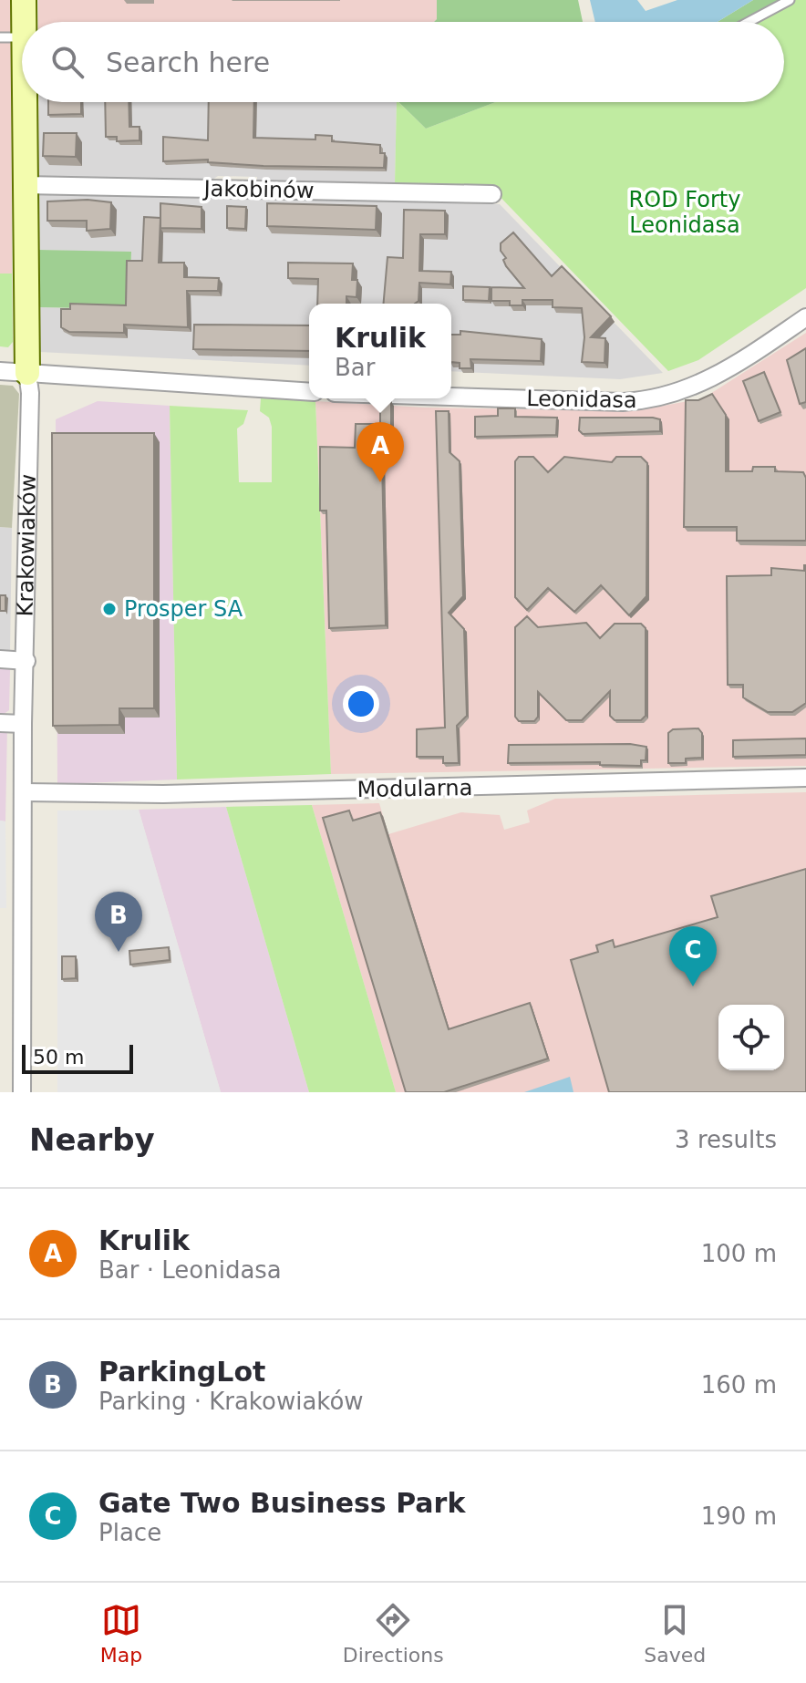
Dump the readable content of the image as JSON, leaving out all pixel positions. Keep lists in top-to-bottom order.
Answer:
{
  "streets": {
    "street": [
      "Jakobinów",
      "Leonidasa",
      "Krakowiaków",
      "Modularna"
    ]
  },
  "crossings": [
    ["Jakobinów", "Krakowiaków"],
    ["Krakowiaków", "Modularna"]
  ],
  "parks": ["ROD Forty Leonidasa"],
  "places": ["Prosper SA"],
  "scale_bar": "50 m",
  "page": {
    "search": "Search here",
    "popup": ["Krulik", "Bar"],
    "pins": ["A", "B", "C"],
    "scale": "50 m",
    "heading": ["Nearby", "3 results"],
    "list": [
      {
        "mark": "A",
        "name": "Krulik",
        "note": "Bar · Leonidasa",
        "value": "100 m"
      },
      {
        "mark": "B",
        "name": "ParkingLot",
        "note": "Parking · Krakowiaków",
        "value": "160 m"
      },
      {
        "mark": "C",
        "name": "Gate Two Business Park",
        "note": "Place",
        "value": "190 m"
      }
    ],
    "nav": ["Map", "Directions", "Saved"]
  }
}
